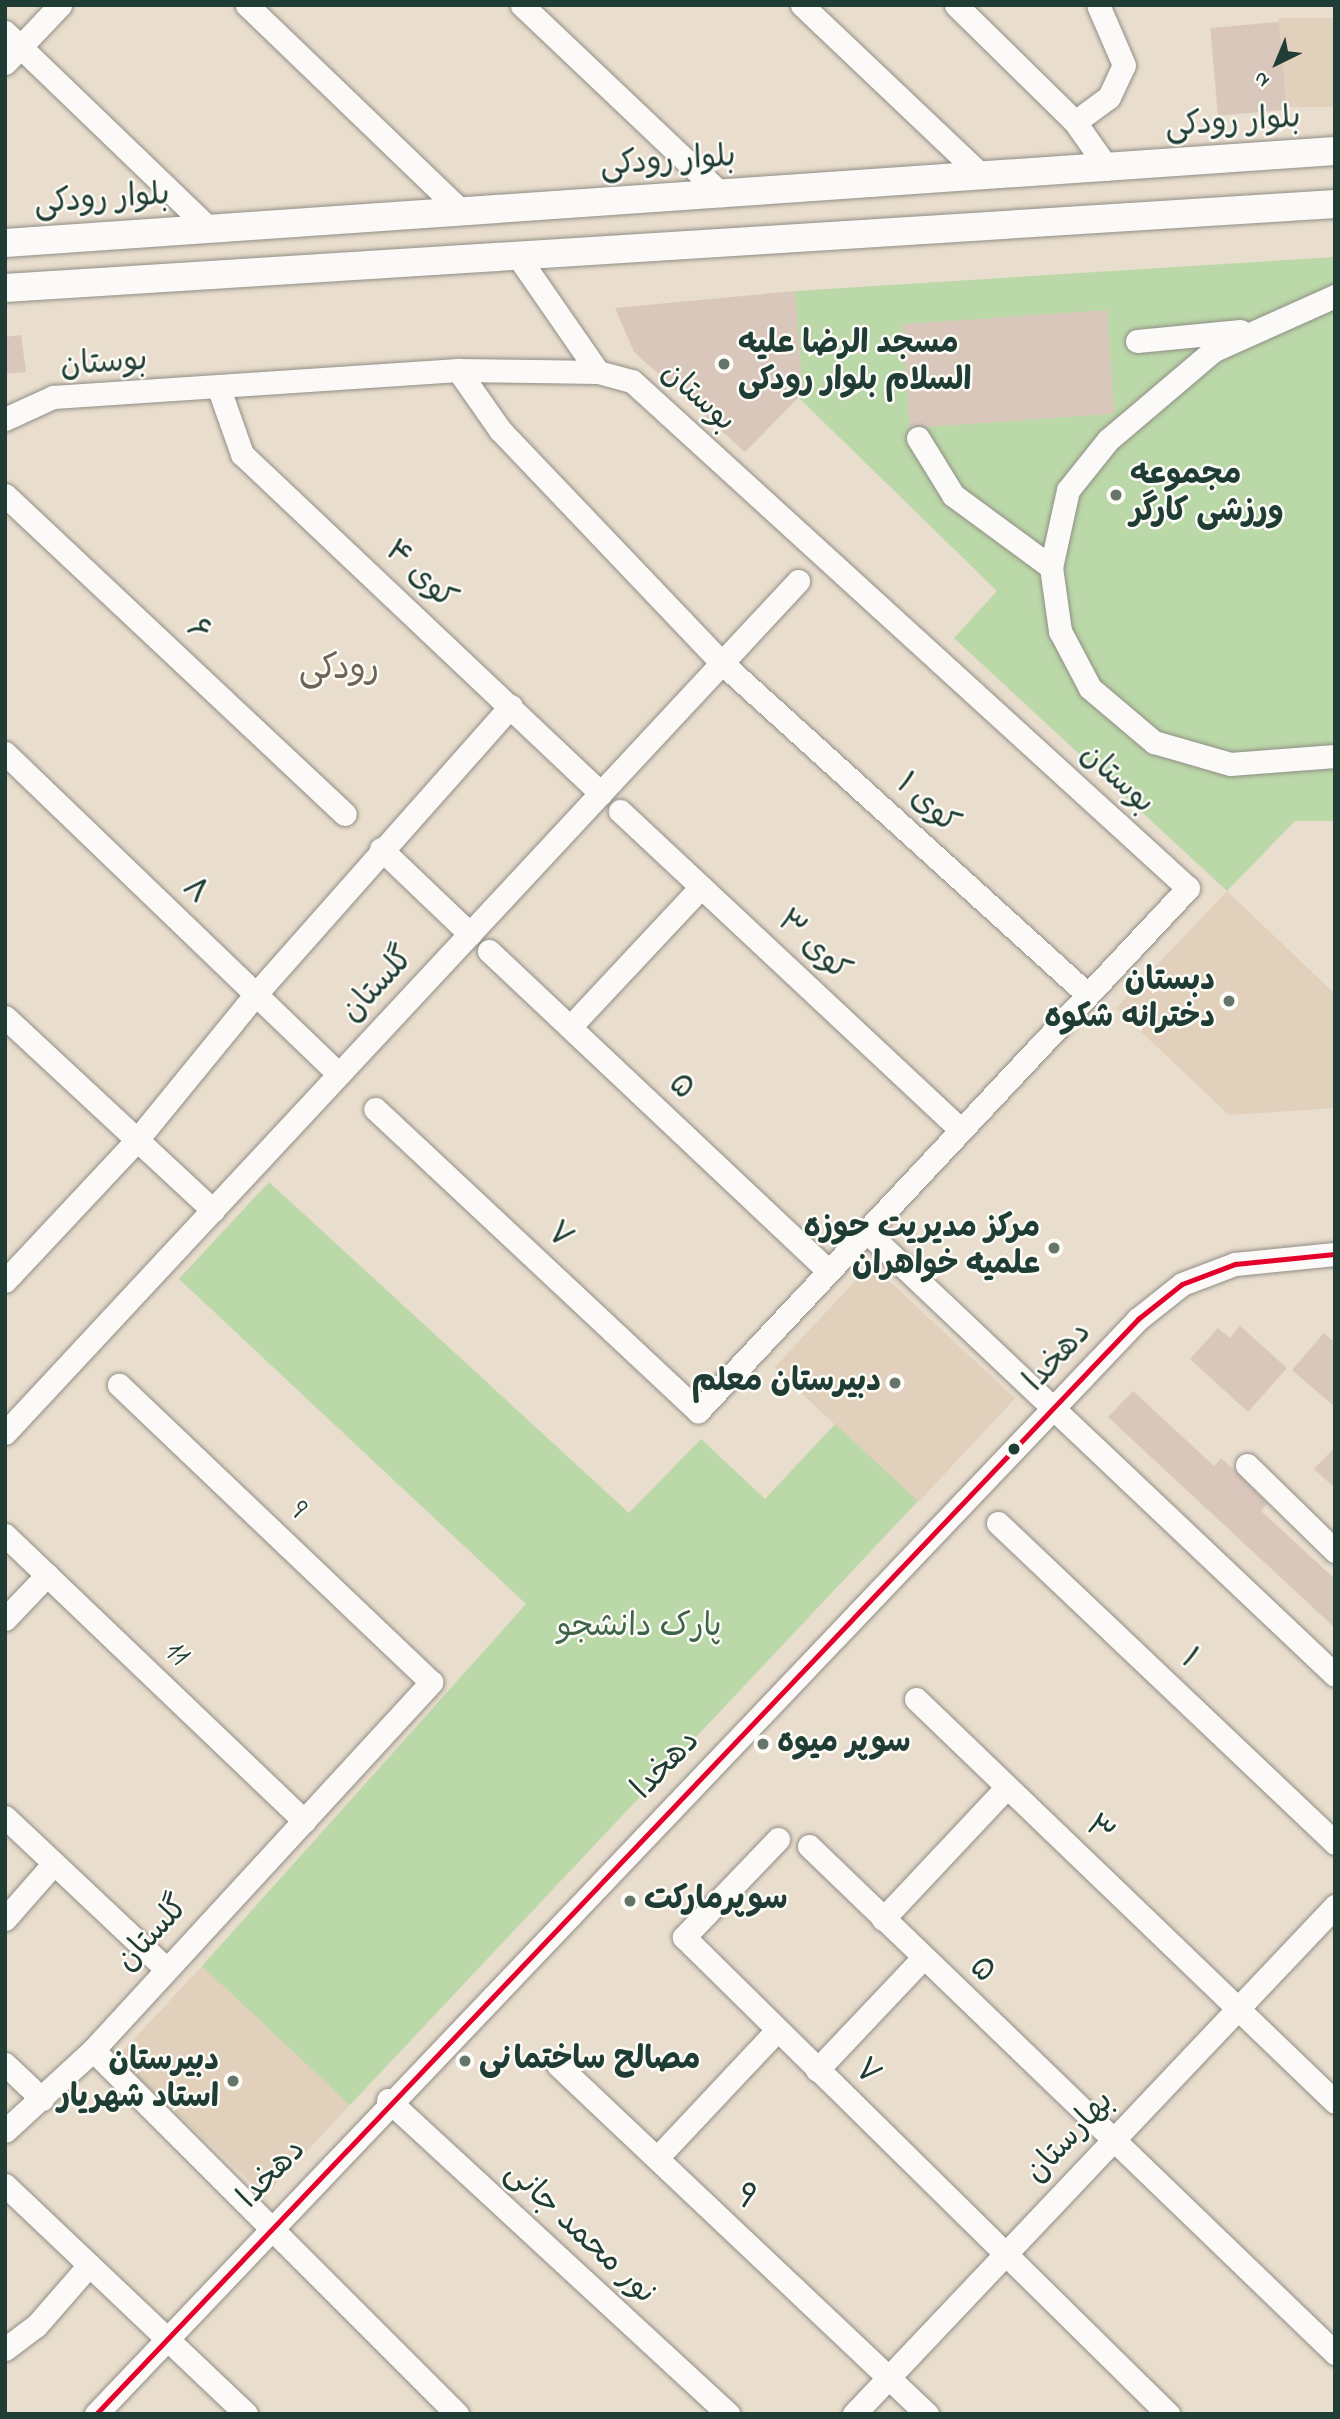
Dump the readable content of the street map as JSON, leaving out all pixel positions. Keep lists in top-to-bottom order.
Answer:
{
  "streets": {
    "main road": ["بلوار رودکی"],
    "street": [
      "بوستان",
      "کوی ۴",
      "۶",
      "کوی ۱",
      "۸",
      "کوی ۳",
      "گلستان",
      "۵",
      "۷",
      "دهخدا",
      "9",
      "11",
      "۱",
      "۳",
      "بهارستان",
      "۹",
      "نور محمد جانی"
    ]
  },
  "crossings": [
    ["بوستان", "کوی ۴"],
    ["بوستان", "کوی ۱"],
    ["کوی ۴", "گلستان"],
    ["کوی ۱", "گلستان"],
    ["۸", "گلستان"],
    ["گلستان", "9"],
    ["گلستان", "11"],
    ["۵", "۷"],
    ["۵", "بهارستان"],
    ["۷", "بهارستان"],
    ["دهخدا", "نور محمد جانی"],
    ["۳", "بهارستان"],
    ["بهارستان", "۹"]
  ],
  "districts": ["رودکی"],
  "parks": ["پارک دانشجو"],
  "places": [
    "مسجد الرضا علیه السلام بلوار رودکی",
    "مجموعه ورزشی کارگر",
    "دبستان دخترانه شکوه",
    "مرکز مدیریت حوزه علمیه خواهران",
    "دبیرستان معلم",
    "سوپر میوه",
    "سوپرمارکت",
    "مصالح ساختمانی",
    "دبیرستان استاد شهریار"
  ],
  "north": "bottom left"
}
